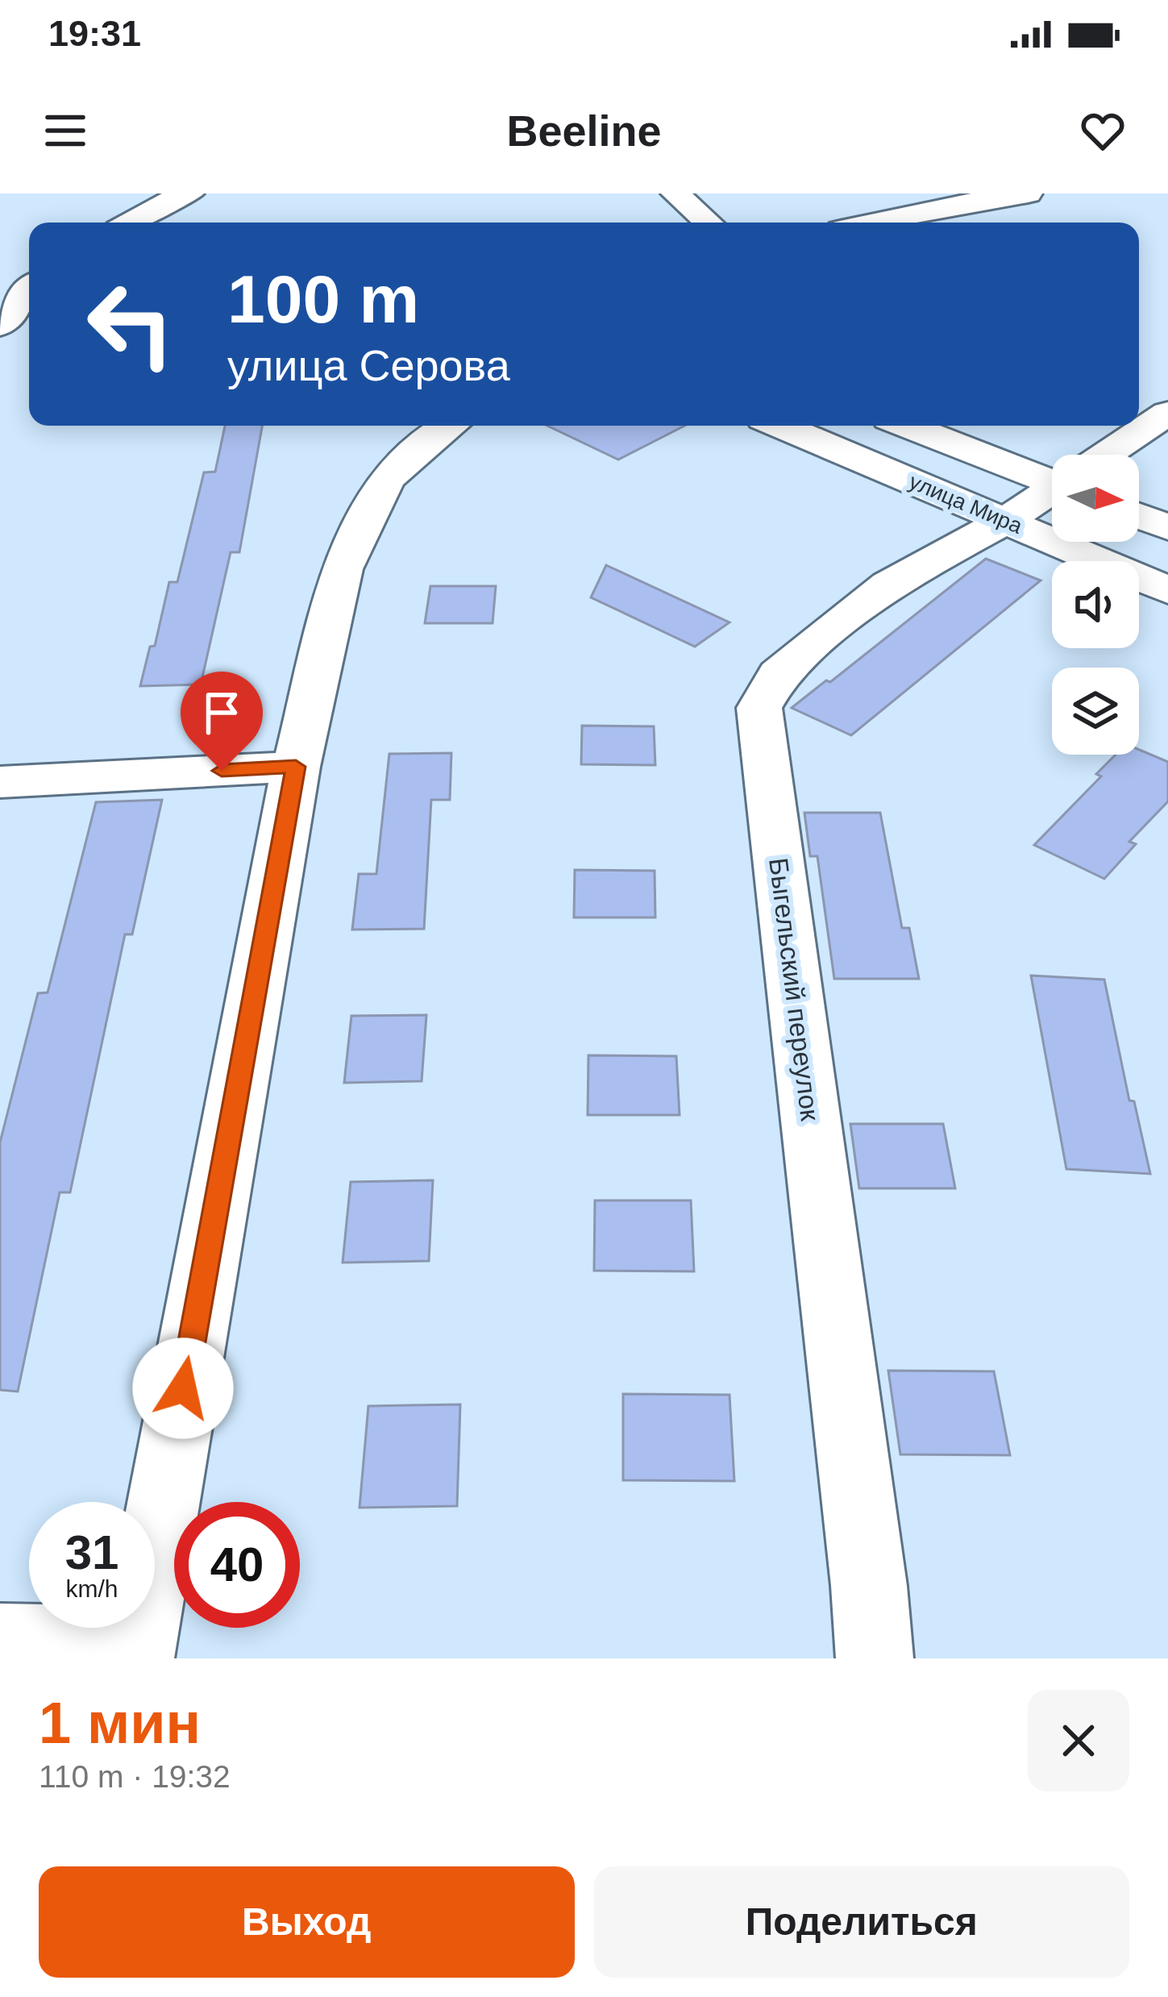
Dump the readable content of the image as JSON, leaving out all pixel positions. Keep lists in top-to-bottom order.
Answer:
{
  "streets": {
    "street": ["улица Мира", "Быгельский переулок"]
  },
  "crossings": [
    ["улица Мира", "Быгельский переулок"]
  ],
  "north": "right",
  "page": {
    "status": "19:31",
    "header": "Beeline",
    "turn": ["100 m", "улица Серова"],
    "speed": "31 km/h",
    "limit": "40",
    "heading": ["1 мин", "110 m · 19:32"],
    "buttons": ["Выход", "Поделиться"]
  }
}
